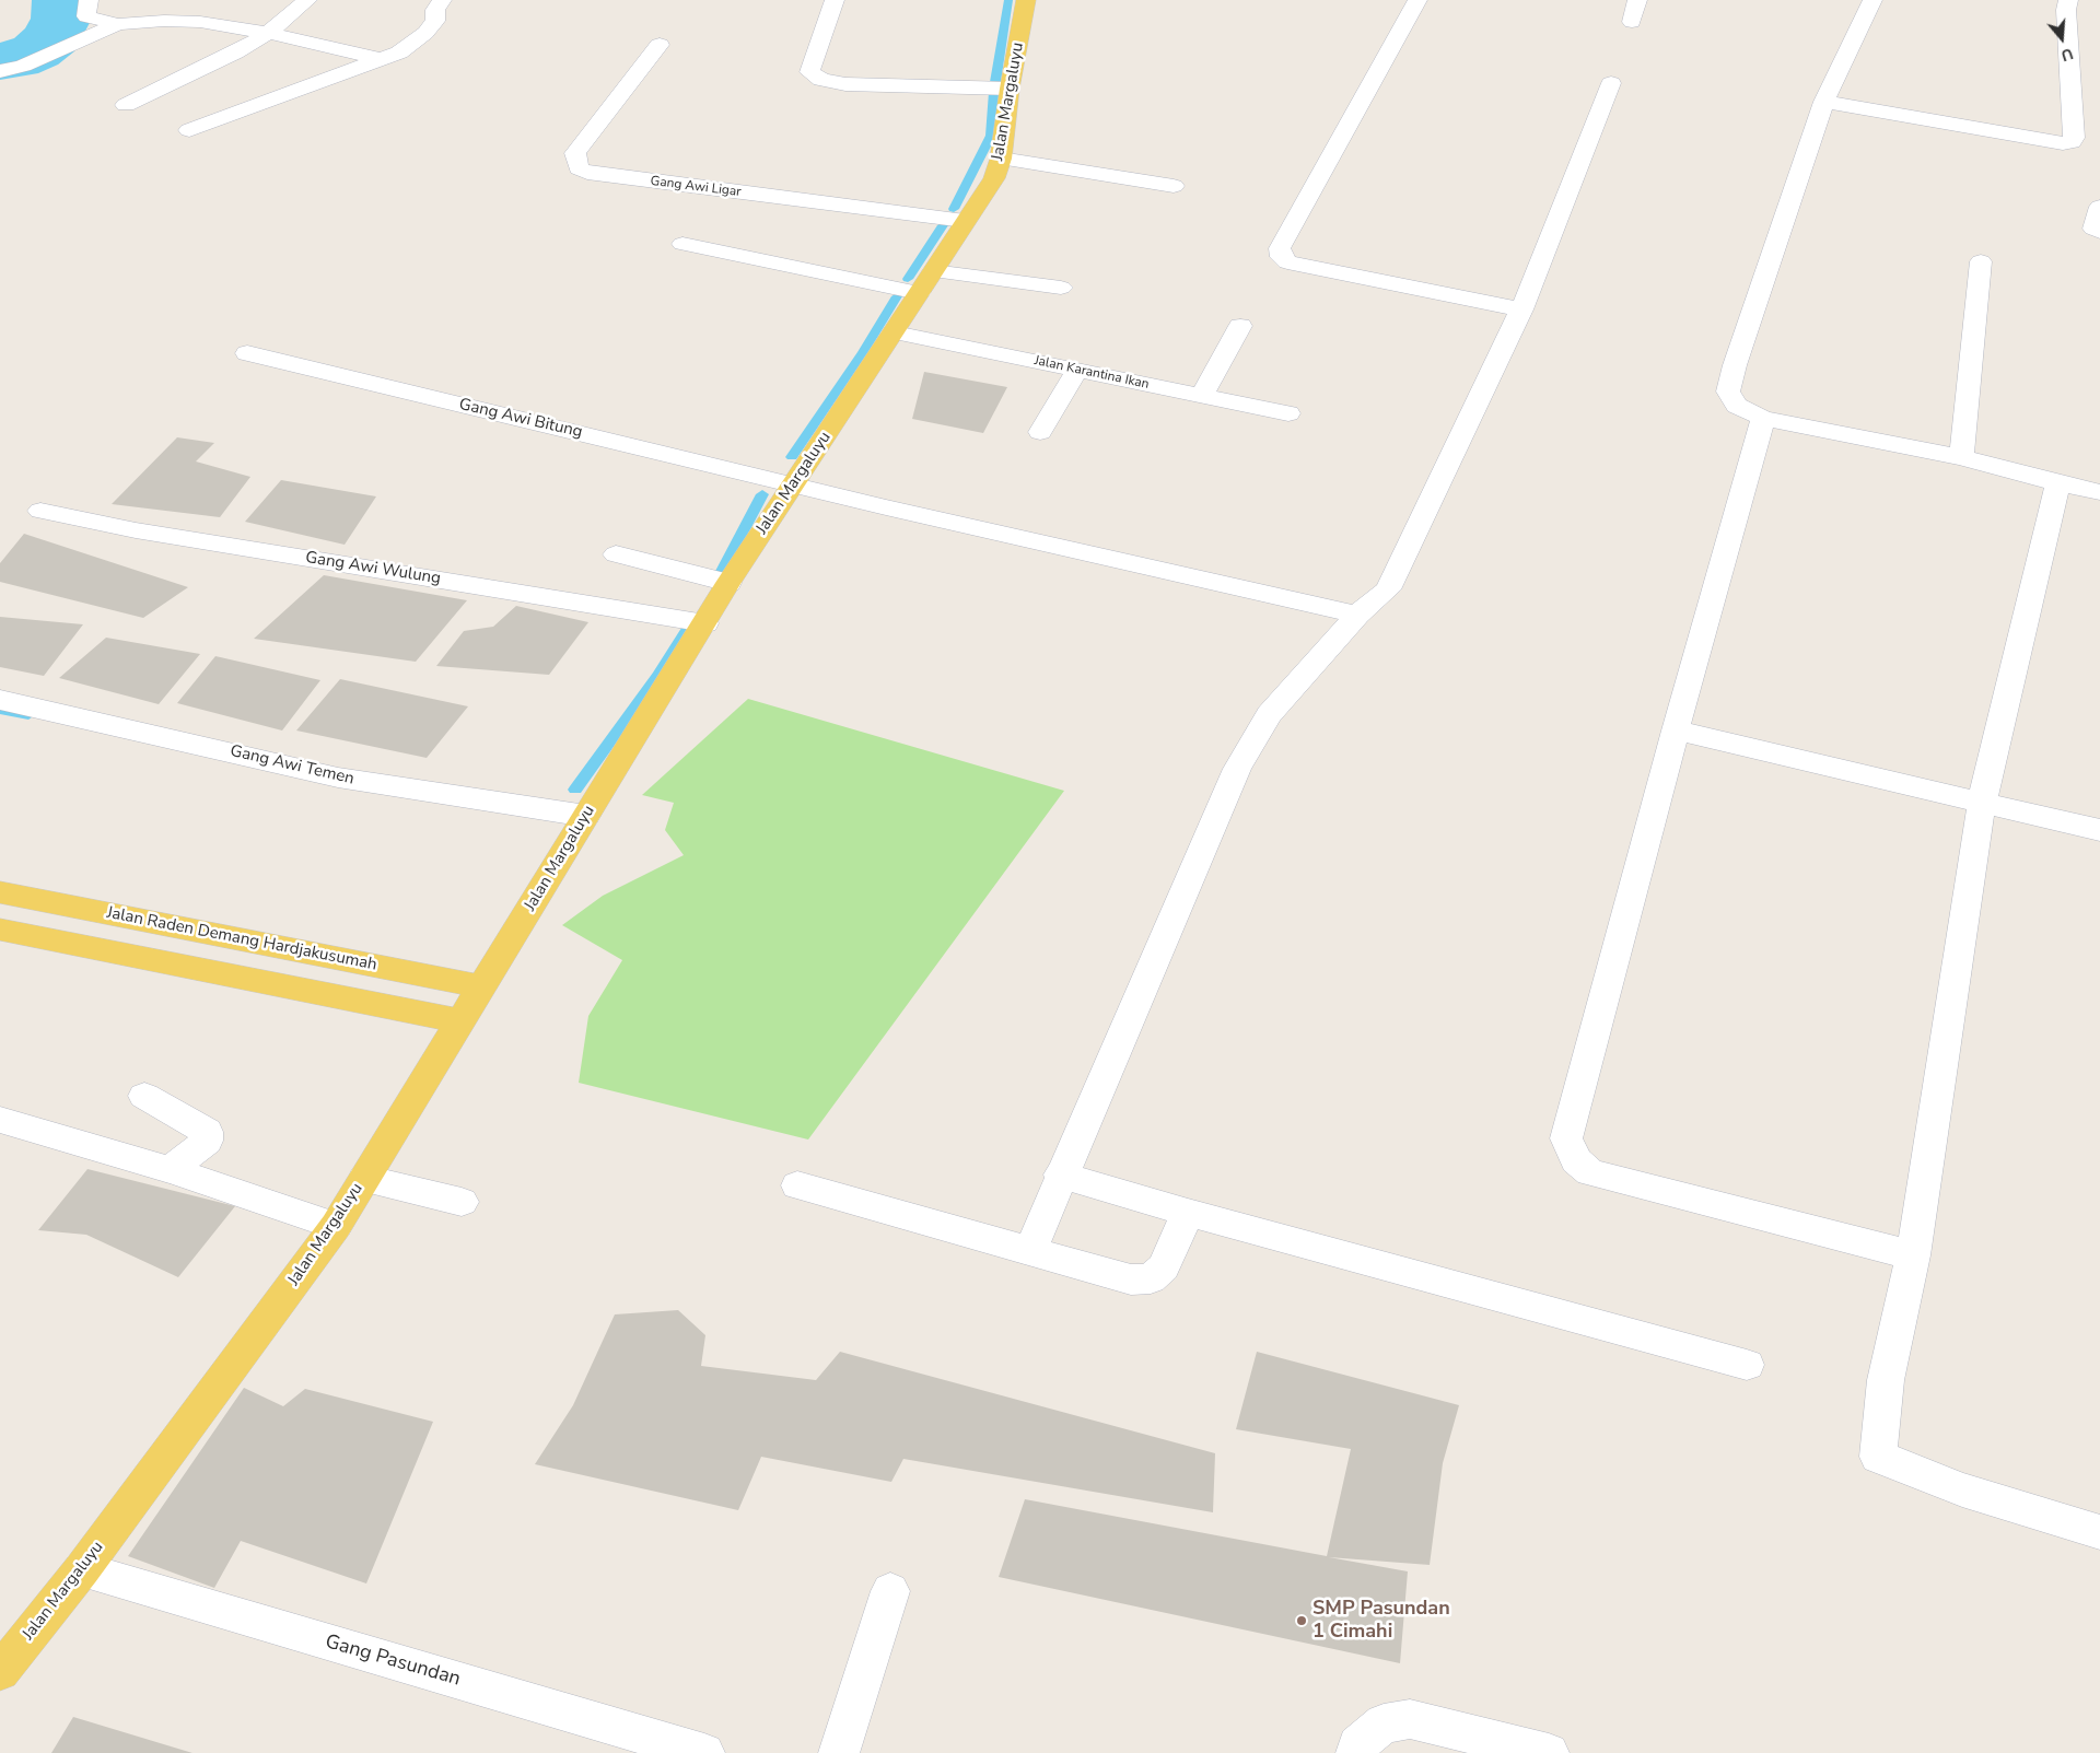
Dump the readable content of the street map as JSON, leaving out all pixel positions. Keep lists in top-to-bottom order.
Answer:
{
  "streets": {
    "main road": ["Jalan Margaluyu", "Jalan Raden Demang Hardjakusumah"],
    "street": [
      "Gang Awi Ligar",
      "Jalan Karantina Ikan",
      "Gang Awi Bitung",
      "Gang Awi Wulung",
      "Gang Awi Temen",
      "Gang Pasundan"
    ]
  },
  "crossings": [
    ["Jalan Margaluyu", "Gang Awi Ligar"],
    ["Jalan Margaluyu", "Jalan Karantina Ikan"],
    ["Jalan Margaluyu", "Gang Awi Bitung"],
    ["Jalan Margaluyu", "Gang Awi Wulung"],
    ["Jalan Margaluyu", "Gang Awi Temen"],
    ["Jalan Margaluyu", "Jalan Raden Demang Hardjakusumah"],
    ["Jalan Margaluyu", "Gang Pasundan"]
  ],
  "places": ["SMP Pasundan 1 Cimahi"],
  "north": "bottom"
}
